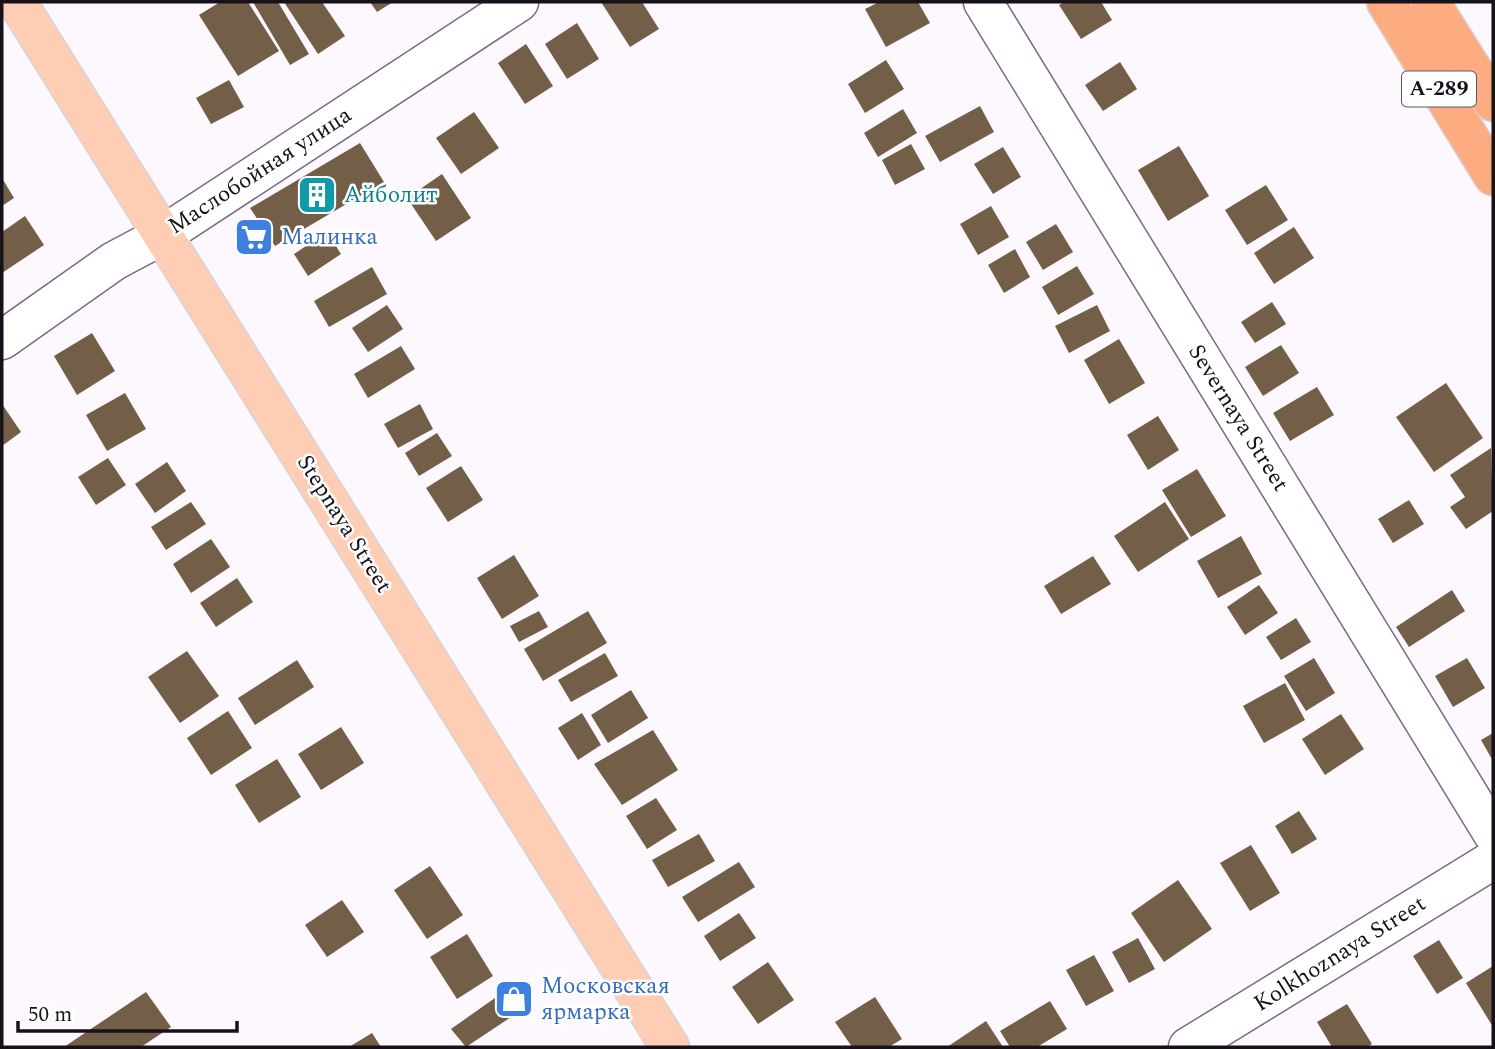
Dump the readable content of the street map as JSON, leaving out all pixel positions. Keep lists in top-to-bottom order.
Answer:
{
  "streets": {
    "highway": ["А-289"],
    "main road": ["Stepnaya Street"],
    "street": ["Маслобойная улица", "Severnaya Street", "Kolkhoznaya Street"]
  },
  "crossings": [
    ["Маслобойная улица", "Stepnaya Street"]
  ],
  "places": {
    "building": ["Айболит"],
    "supermarket": ["Малинка"],
    "shop": ["Московская ярмарка"]
  },
  "scale_bar": "50 m"
}
